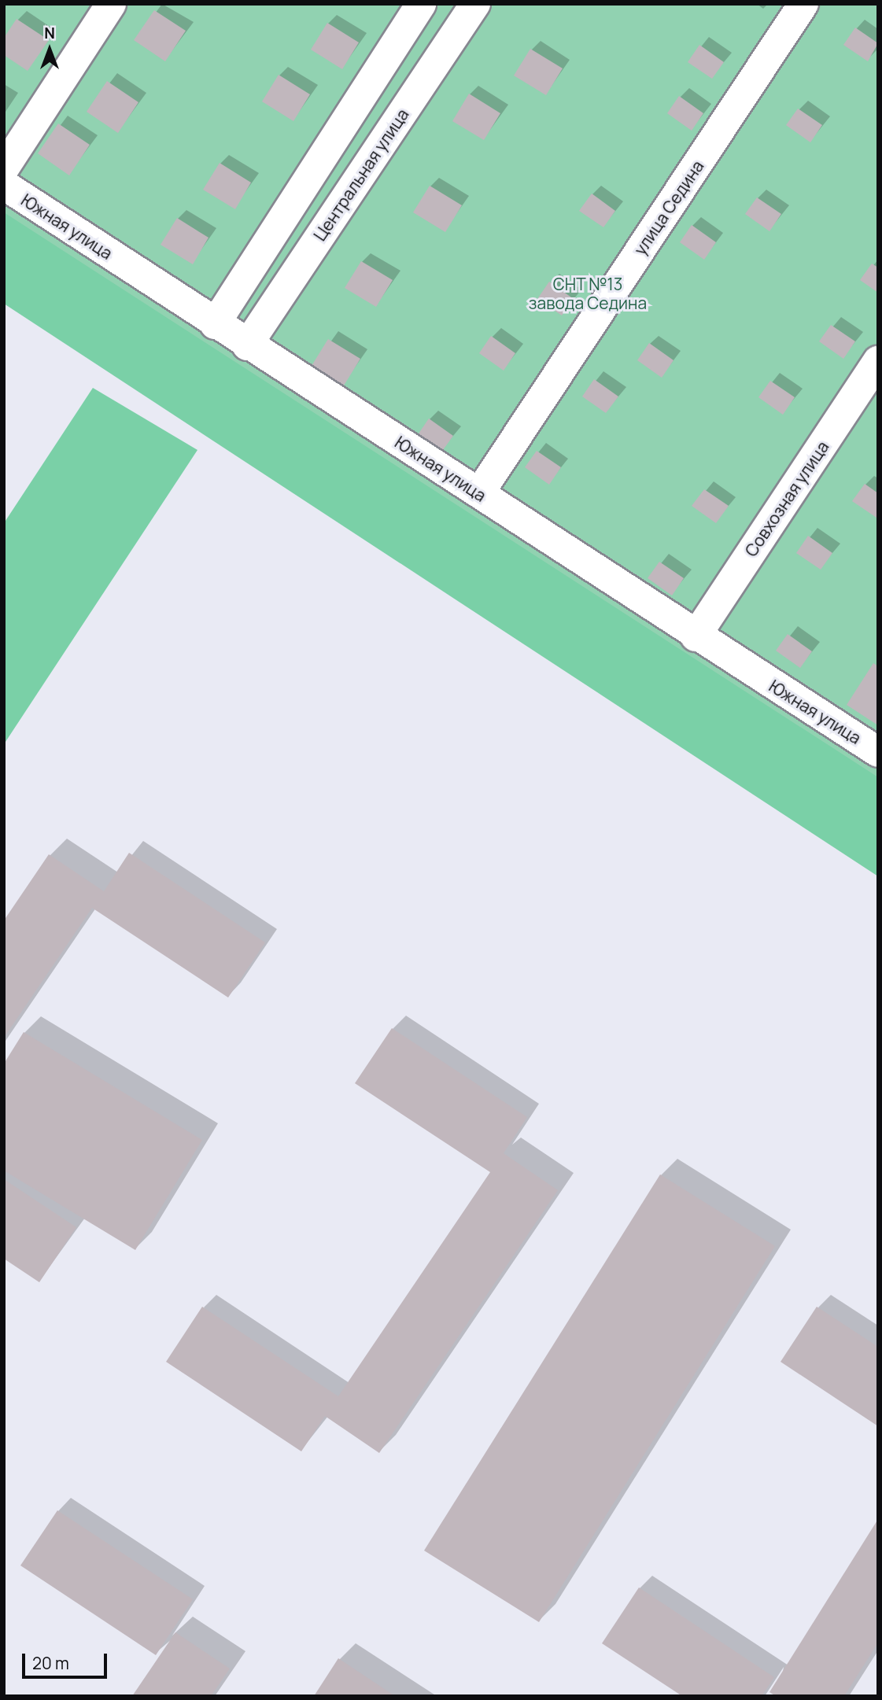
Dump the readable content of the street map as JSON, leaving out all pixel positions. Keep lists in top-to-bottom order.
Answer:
{
  "streets": {
    "street": [
      "Центральная улица",
      "улица Седина",
      "Южная улица",
      "Совхозная улица"
    ]
  },
  "crossings": [
    ["Центральная улица", "Южная улица"],
    ["улица Седина", "Южная улица"],
    ["Южная улица", "Совхозная улица"]
  ],
  "parks": ["СНТ №13 завода Седина"],
  "scale_bar": "20 m",
  "north": "top"
}
